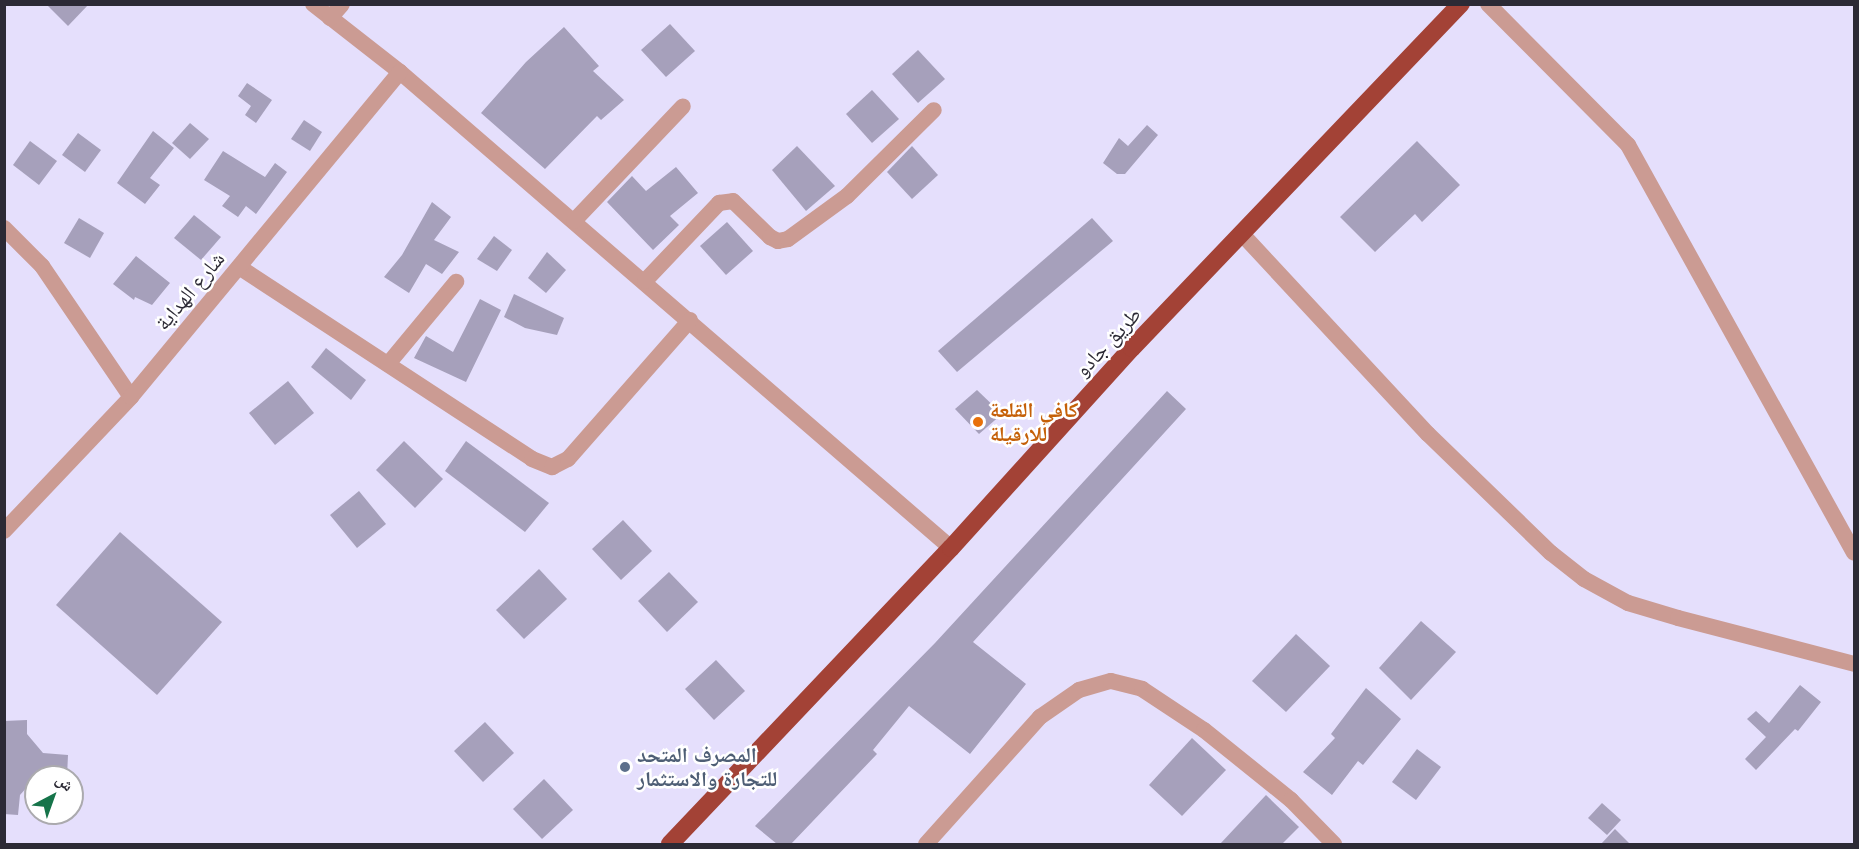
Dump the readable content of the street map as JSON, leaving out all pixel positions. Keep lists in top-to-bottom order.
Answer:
{
  "streets": {
    "highway": ["طريق جادو"],
    "street": ["شارع الهداية"]
  },
  "places": ["كافي القلعة للارقيلة", "المصرف المتحد للتجارة والاستثمار"],
  "north": "top right"
}
